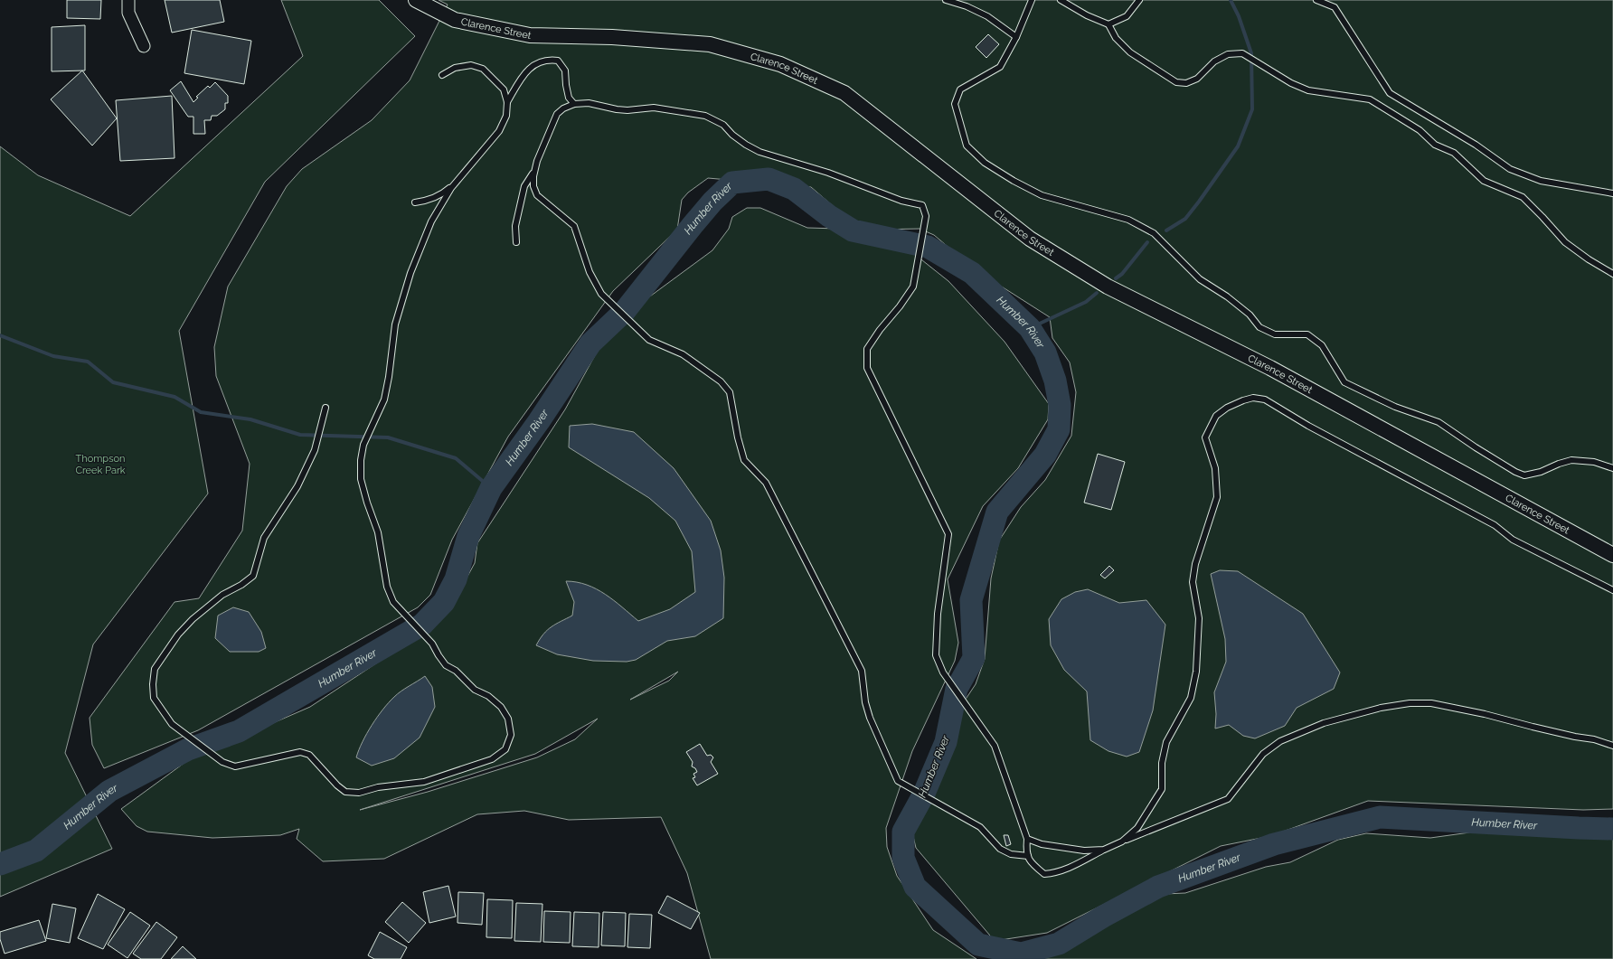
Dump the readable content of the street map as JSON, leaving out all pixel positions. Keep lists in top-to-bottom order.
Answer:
{
  "streets": {
    "street": ["Clarence Street"]
  },
  "water": ["Humber River"],
  "parks": ["Thompson Creek Park"]
}
